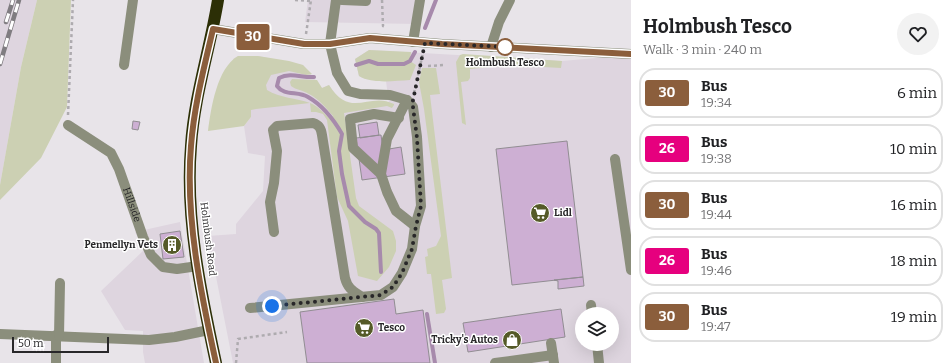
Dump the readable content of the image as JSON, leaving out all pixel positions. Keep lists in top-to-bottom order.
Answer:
{
  "streets": {
    "highway": ["Holmbush Road"],
    "street": ["Hillside"]
  },
  "crossings": [
    ["Hillside", "Holmbush Road"]
  ],
  "places": {
    "other": ["Holmbush Tesco"],
    "supermarket": ["Lidl", "Tesco"],
    "building": ["Penmellyn Vets"],
    "shop": ["Tricky's Autos"]
  },
  "lines": ["bus line 30"],
  "scale_bar": "50 m",
  "page": {
    "on_map": "30",
    "heading": ["Holmbush Tesco", "Walk · 3 min · 240 m"],
    "list": [
      {
        "mark": "30",
        "name": "Bus",
        "note": "19:34",
        "value": "6 min"
      },
      {
        "mark": "26",
        "name": "Bus",
        "note": "19:38",
        "value": "10 min"
      },
      {
        "mark": "30",
        "name": "Bus",
        "note": "19:44",
        "value": "16 min"
      },
      {
        "mark": "26",
        "name": "Bus",
        "note": "19:46",
        "value": "18 min"
      },
      {
        "mark": "30",
        "name": "Bus",
        "note": "19:47",
        "value": "19 min"
      }
    ],
    "scale": "50 m"
  }
}
